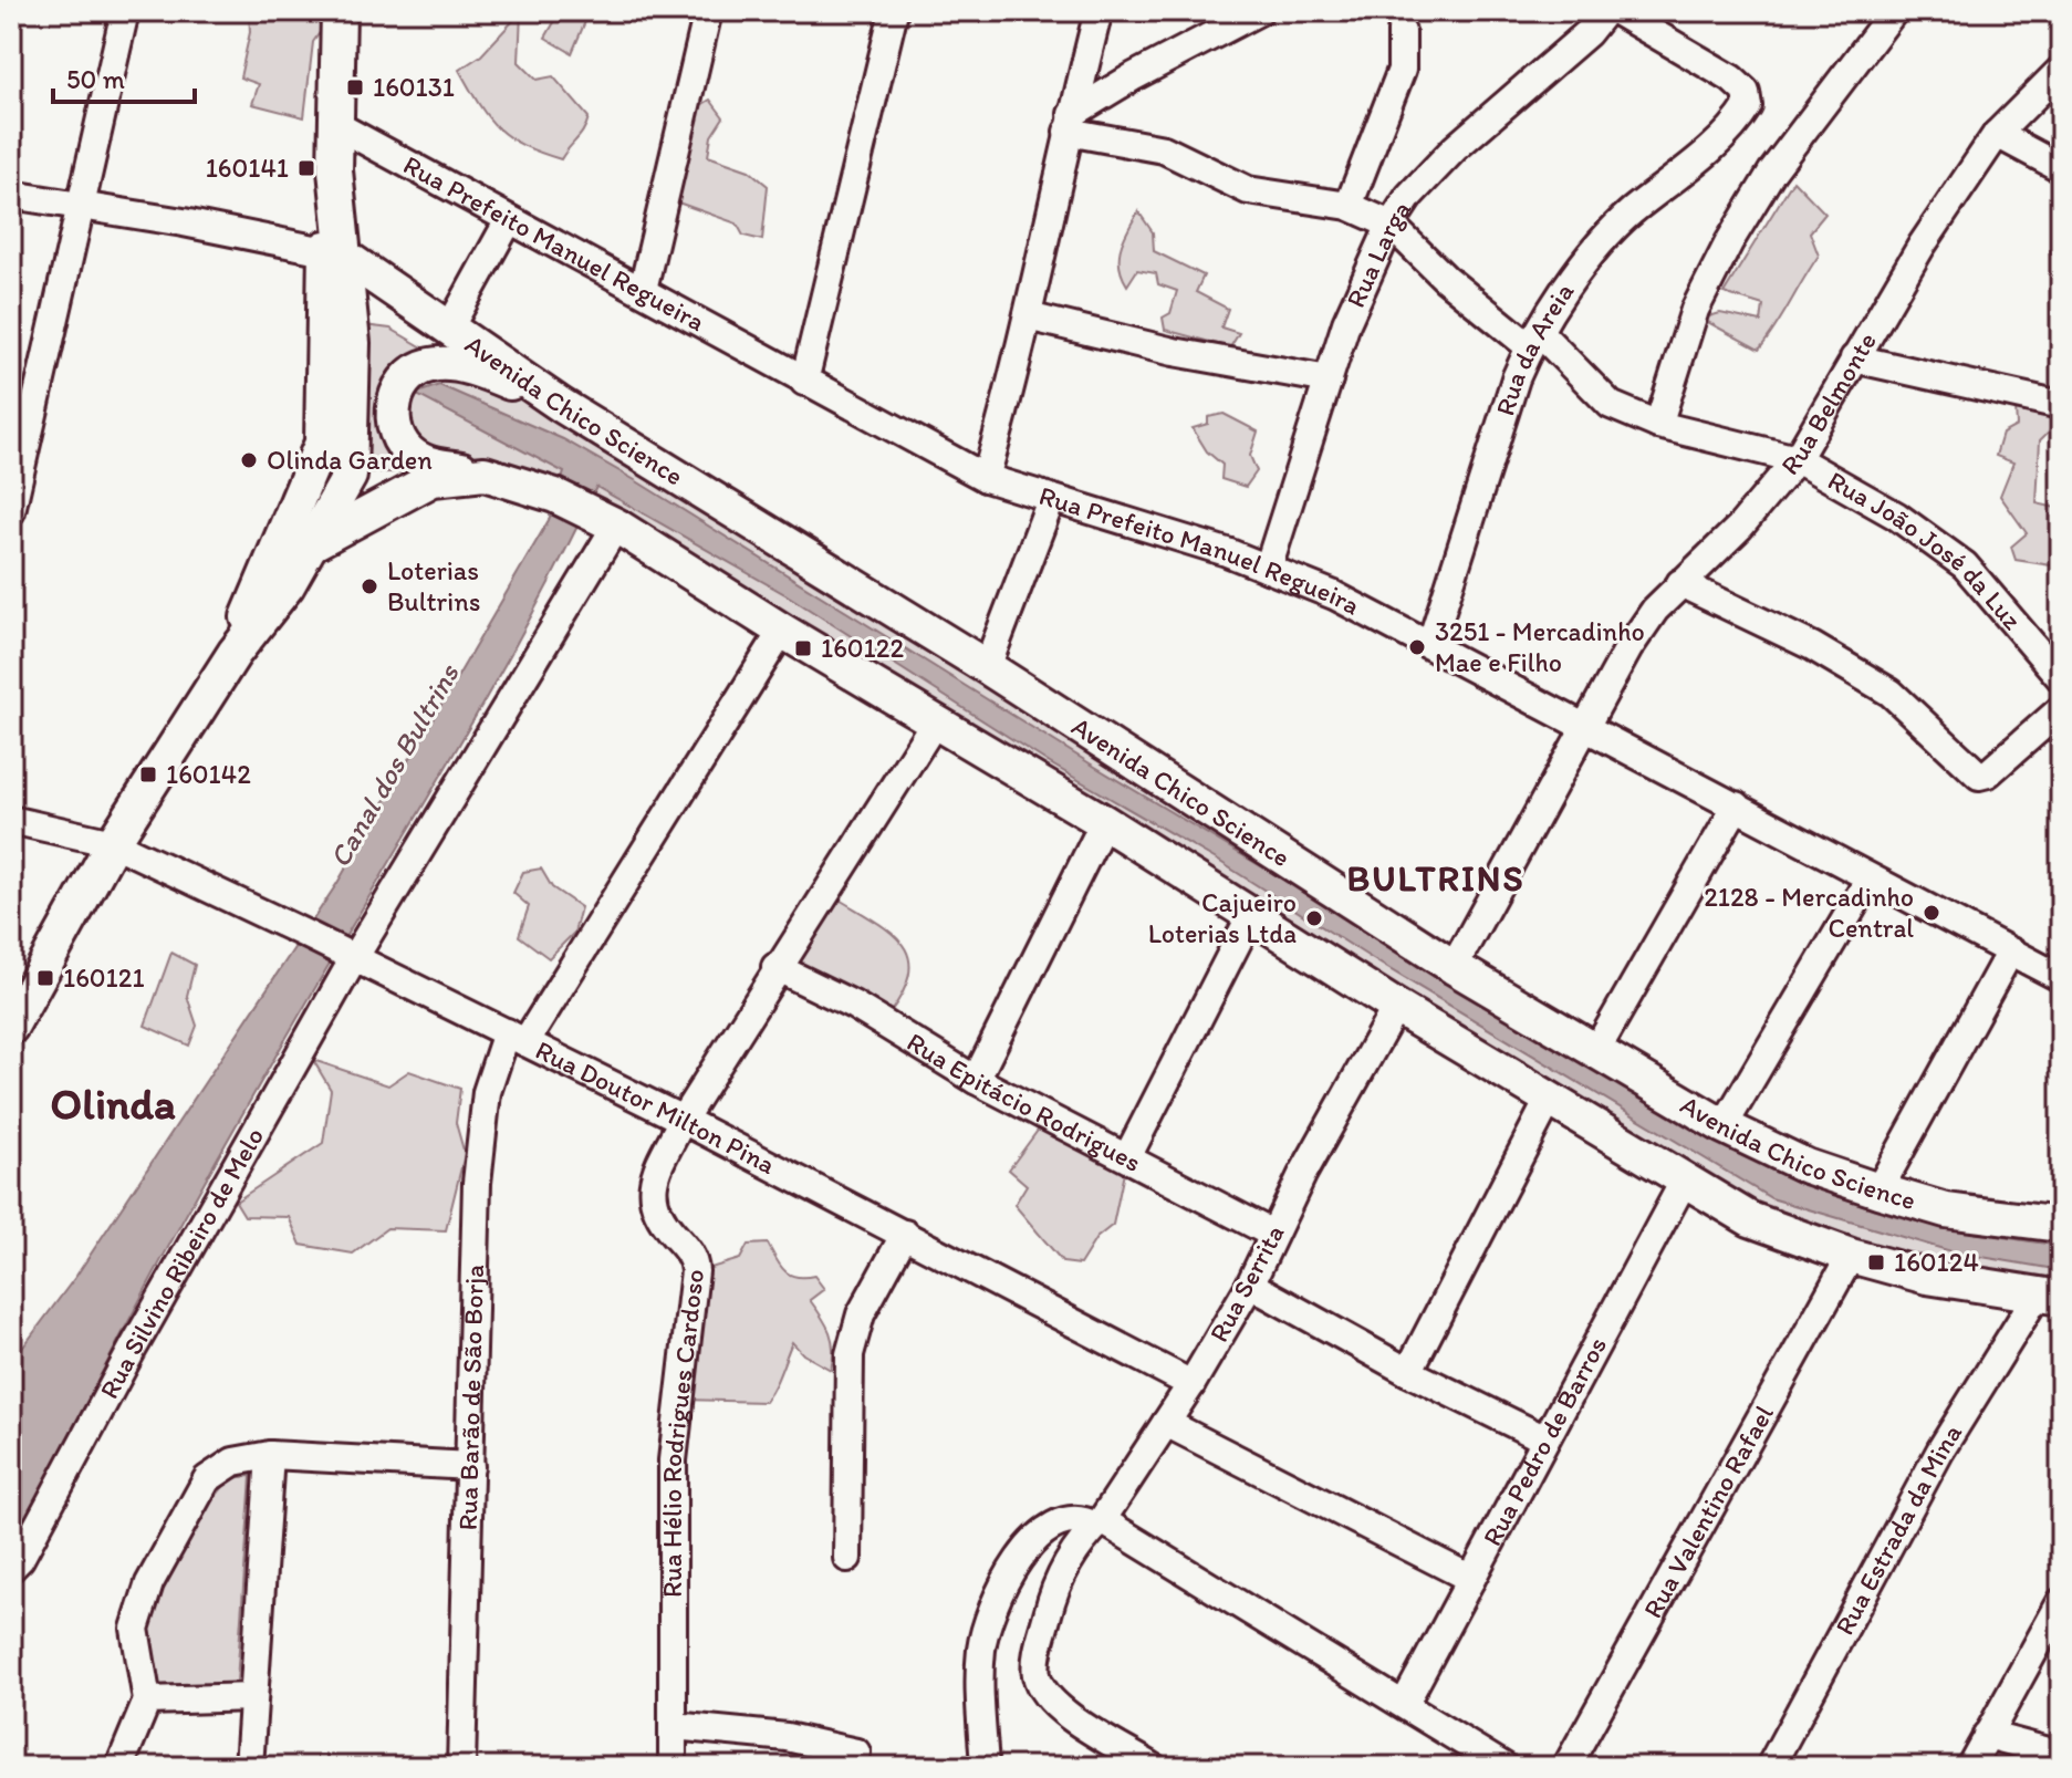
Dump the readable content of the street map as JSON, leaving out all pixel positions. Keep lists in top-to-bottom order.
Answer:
{
  "streets": {
    "main road": ["Avenida Chico Science"],
    "street": [
      "Rua Prefeito Manuel Regueira",
      "Rua Larga",
      "Rua da Areia",
      "Rua Belmonte",
      "Rua João José da Luz",
      "Rua Epitácio Rodrigues",
      "Rua Doutor Milton Pina",
      "Rua Silvino Ribeiro de Melo",
      "Rua Serrita",
      "Rua Barão de São Borja",
      "Rua Hélio Rodrigues Cardoso",
      "Rua Pedro de Barros",
      "Rua Valentino Rafael",
      "Rua Estrada da Mina"
    ]
  },
  "crossings": [
    ["Rua Prefeito Manuel Regueira", "Rua Larga"],
    ["Rua Prefeito Manuel Regueira", "Rua da Areia"],
    ["Rua Prefeito Manuel Regueira", "Rua Belmonte"],
    ["Rua Larga", "Rua João José da Luz"],
    ["Rua da Areia", "Rua João José da Luz"],
    ["Rua Belmonte", "Rua João José da Luz"],
    ["Rua Epitácio Rodrigues", "Rua Serrita"],
    ["Rua Doutor Milton Pina", "Rua Silvino Ribeiro de Melo"],
    ["Rua Doutor Milton Pina", "Rua Serrita"],
    ["Rua Doutor Milton Pina", "Rua Barão de São Borja"],
    ["Rua Doutor Milton Pina", "Rua Hélio Rodrigues Cardoso"]
  ],
  "districts": ["BULTRINS", "Olinda"],
  "water": ["Canal dos Bultrins"],
  "places": {
    "transit": [
      "160131",
      "160141",
      "160122",
      "160142",
      "160121",
      "160124"
    ],
    "other": [
      "Olinda Garden",
      "Loterias Bultrins",
      "3251 - Mercadinho Mae e Filho",
      "2128 - Mercadinho Central",
      "Cajueiro Loterias Ltda"
    ]
  },
  "scale_bar": "50 m"
}
